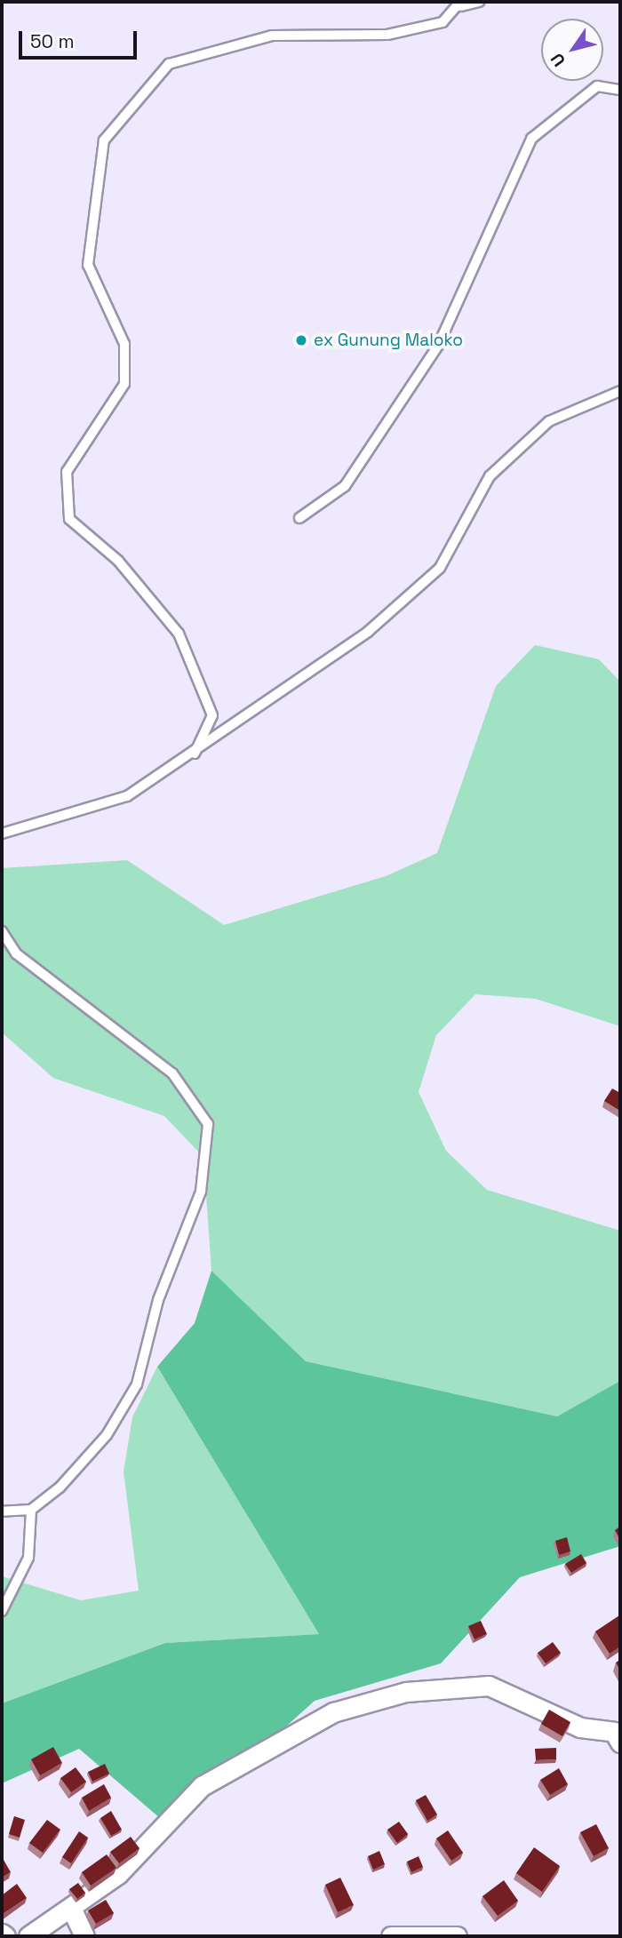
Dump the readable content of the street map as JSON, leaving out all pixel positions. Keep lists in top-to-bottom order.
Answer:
{
  "places": ["ex Gunung Maloko"],
  "scale_bar": "50 m",
  "north": "bottom left"
}
